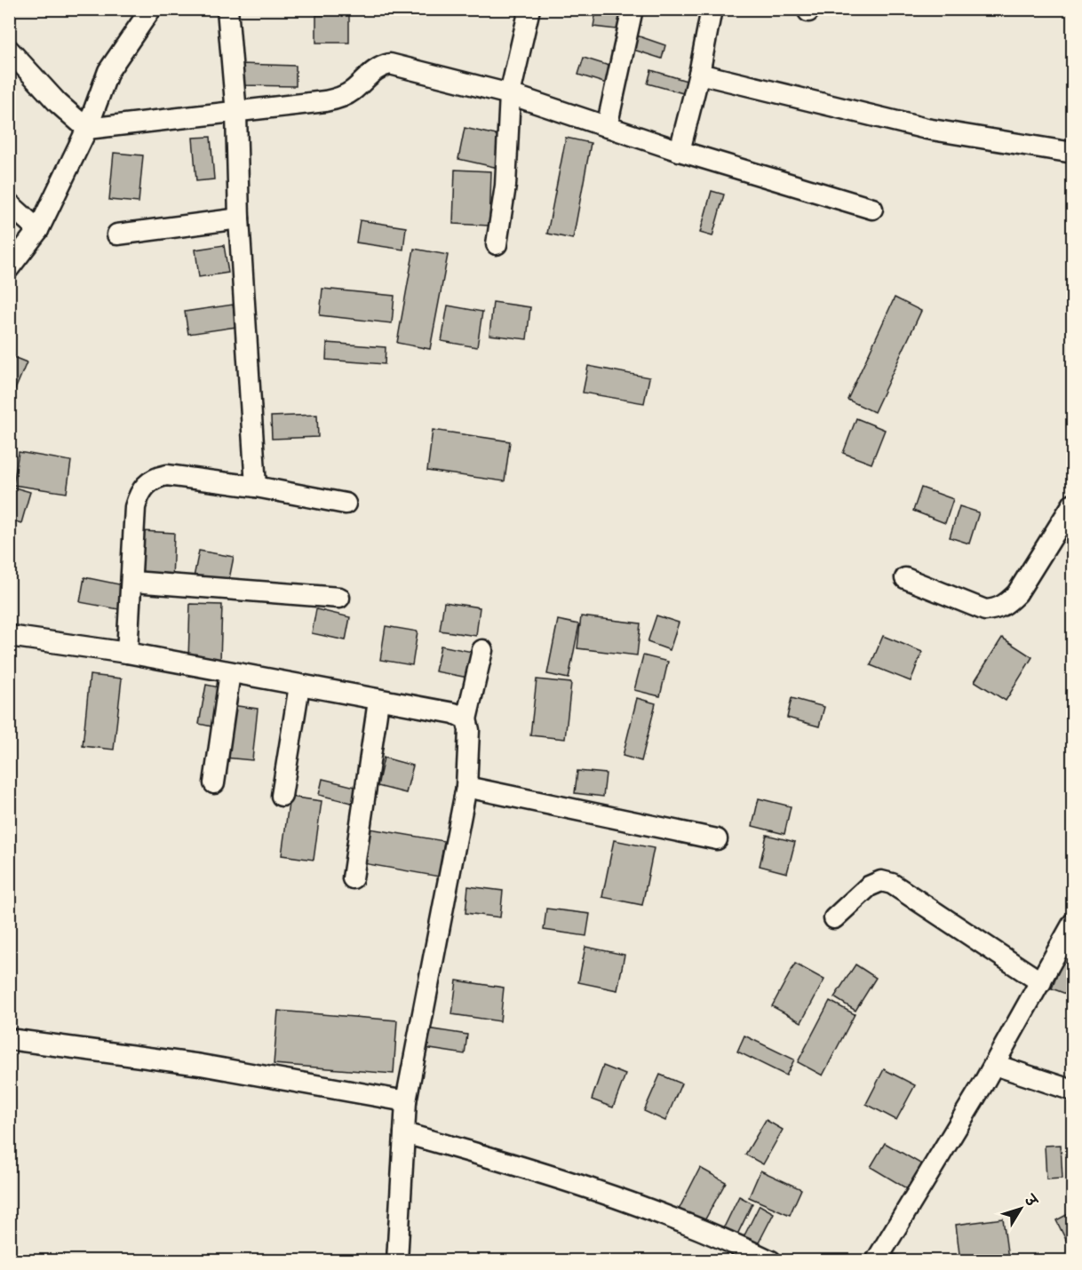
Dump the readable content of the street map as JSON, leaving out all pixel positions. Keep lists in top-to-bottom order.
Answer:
{
  "north": "top right"
}
